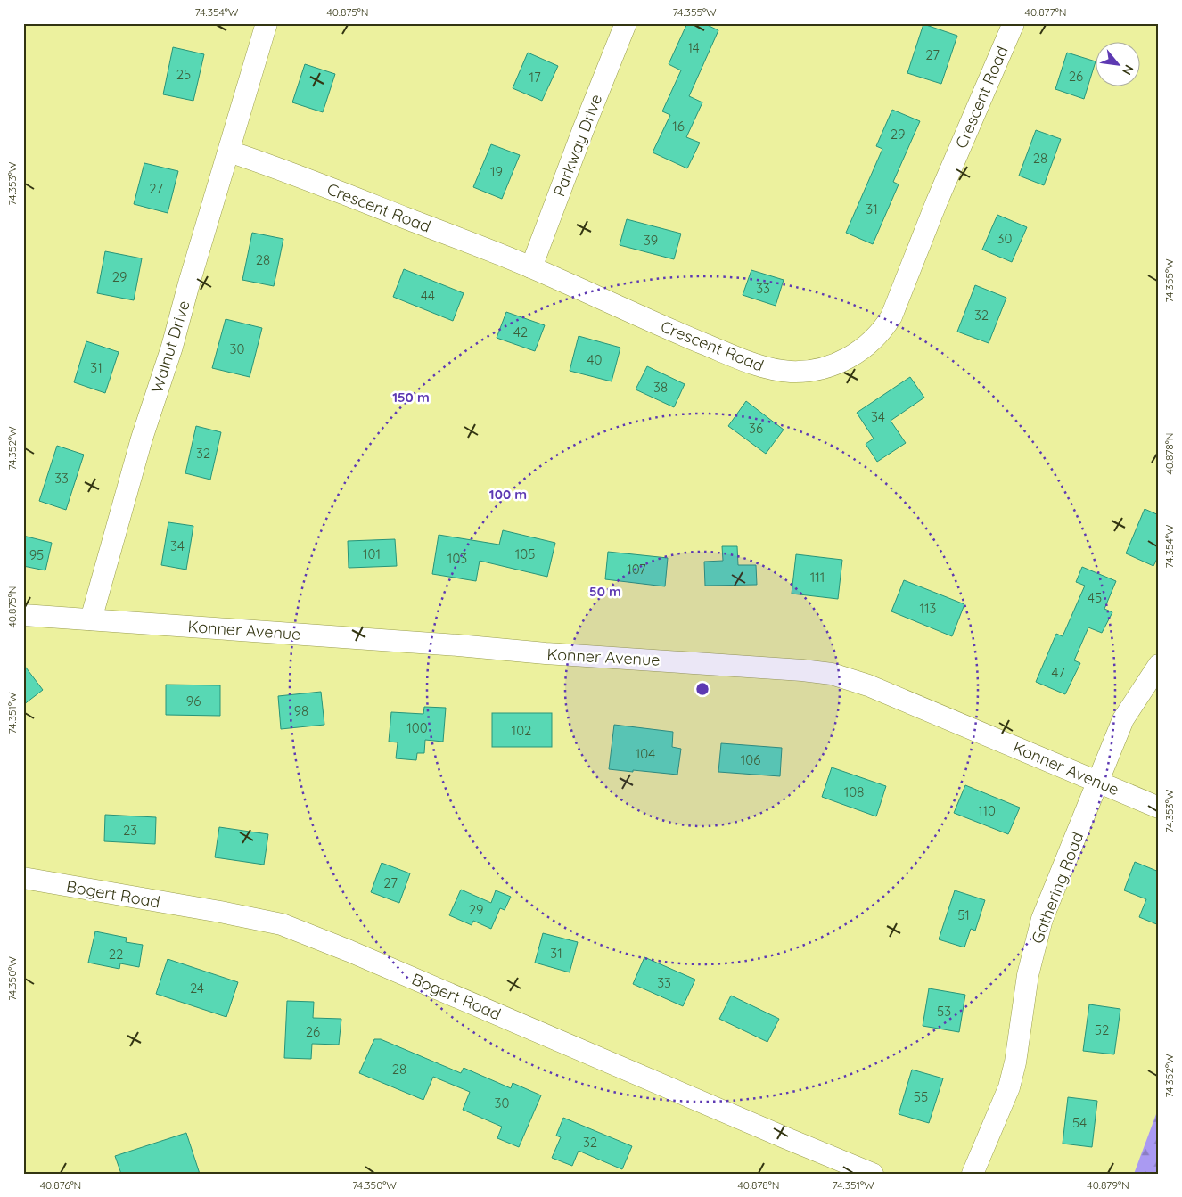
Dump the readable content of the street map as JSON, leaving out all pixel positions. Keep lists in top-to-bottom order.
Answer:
{
  "streets": {
    "street": [
      "Crescent Road",
      "Parkway Drive",
      "Walnut Drive",
      "Konner Avenue",
      "Gathering Road",
      "Bogert Road"
    ]
  },
  "crossings": [
    ["Crescent Road", "Parkway Drive"],
    ["Crescent Road", "Walnut Drive"],
    ["Walnut Drive", "Konner Avenue"],
    ["Konner Avenue", "Gathering Road"]
  ],
  "house_numbers": [
    "14",
    "27",
    "25",
    "26",
    "17",
    "16",
    "29",
    "28",
    "19",
    "27",
    "31",
    "30",
    "39",
    "28",
    "29",
    "33",
    "44",
    "32",
    "42",
    "30",
    "40",
    "31",
    "38",
    "34",
    "36",
    "32",
    "33",
    "34",
    "101",
    "105",
    "95",
    "103",
    "107",
    "111",
    "45",
    "113",
    "47",
    "96",
    "98",
    "100",
    "102",
    "104",
    "106",
    "108",
    "110",
    "23",
    "27",
    "29",
    "51",
    "31",
    "22",
    "33",
    "24",
    "53",
    "52",
    "26",
    "28",
    "55",
    "30",
    "54",
    "32"
  ],
  "north": "bottom right",
  "coordinates": [
    "74.354°W",
    "40.875°N",
    "74.355°W",
    "40.877°N",
    "74.353°W",
    "74.352°W",
    "40.878°N",
    "74.351°W",
    "74.350°W",
    "40.876°N",
    "40.879°N"
  ],
  "rings": ["150 m", "100 m", "50 m"]
}
